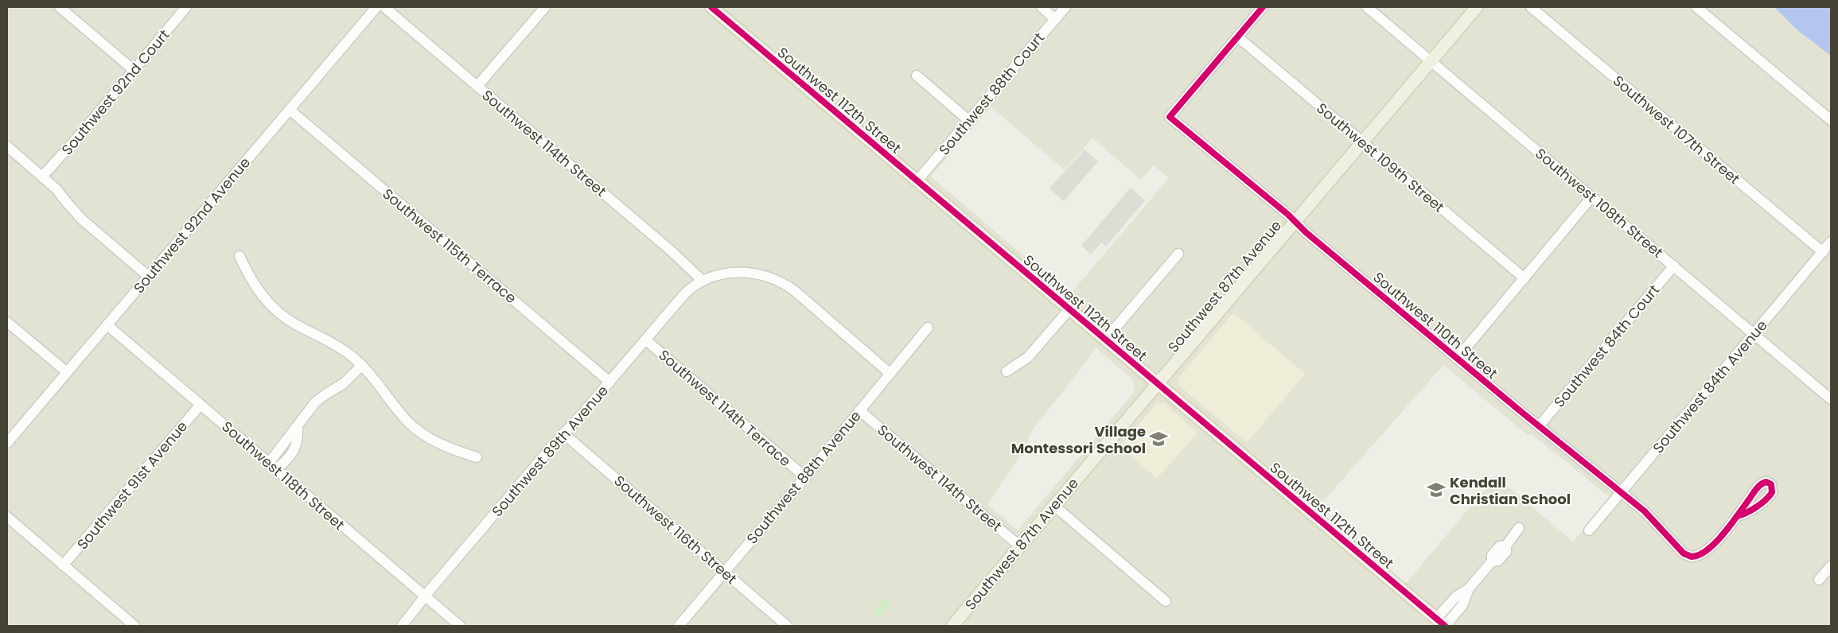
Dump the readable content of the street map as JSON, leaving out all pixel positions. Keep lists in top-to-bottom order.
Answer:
{
  "streets": {
    "main road": ["Southwest 112th Street", "Southwest 87th Avenue"],
    "street": [
      "Southwest 92nd Court",
      "Southwest 88th Court",
      "Southwest 107th Street",
      "Southwest 114th Street",
      "Southwest 109th Street",
      "Southwest 108th Street",
      "Southwest 92nd Avenue",
      "Southwest 115th Terrace",
      "Southwest 110th Street",
      "Southwest 84th Court",
      "Southwest 84th Avenue",
      "Southwest 114th Terrace",
      "Southwest 89th Avenue",
      "Southwest 118th Street",
      "Southwest 88th Avenue",
      "Southwest 91st Avenue",
      "Southwest 116th Street"
    ]
  },
  "crossings": [
    ["Southwest 88th Court", "Southwest 112th Street"],
    ["Southwest 112th Street", "Southwest 87th Avenue"],
    ["Southwest 107th Street", "Southwest 84th Avenue"],
    ["Southwest 114th Street", "Southwest 87th Avenue"],
    ["Southwest 114th Street", "Southwest 89th Avenue"],
    ["Southwest 114th Street", "Southwest 88th Avenue"],
    ["Southwest 109th Street", "Southwest 87th Avenue"],
    ["Southwest 109th Street", "Southwest 110th Street"],
    ["Southwest 108th Street", "Southwest 87th Avenue"],
    ["Southwest 108th Street", "Southwest 84th Court"],
    ["Southwest 108th Street", "Southwest 84th Avenue"],
    ["Southwest 92nd Avenue", "Southwest 115th Terrace"],
    ["Southwest 92nd Avenue", "Southwest 118th Street"],
    ["Southwest 115th Terrace", "Southwest 89th Avenue"],
    ["Southwest 87th Avenue", "Southwest 110th Street"],
    ["Southwest 110th Street", "Southwest 84th Court"],
    ["Southwest 110th Street", "Southwest 84th Avenue"],
    ["Southwest 114th Terrace", "Southwest 89th Avenue"],
    ["Southwest 114th Terrace", "Southwest 88th Avenue"],
    ["Southwest 89th Avenue", "Southwest 118th Street"],
    ["Southwest 89th Avenue", "Southwest 116th Street"],
    ["Southwest 118th Street", "Southwest 91st Avenue"],
    ["Southwest 88th Avenue", "Southwest 116th Street"]
  ],
  "places": {
    "school or university": ["Village Montessori School", "Kendall Christian School"]
  }
}
